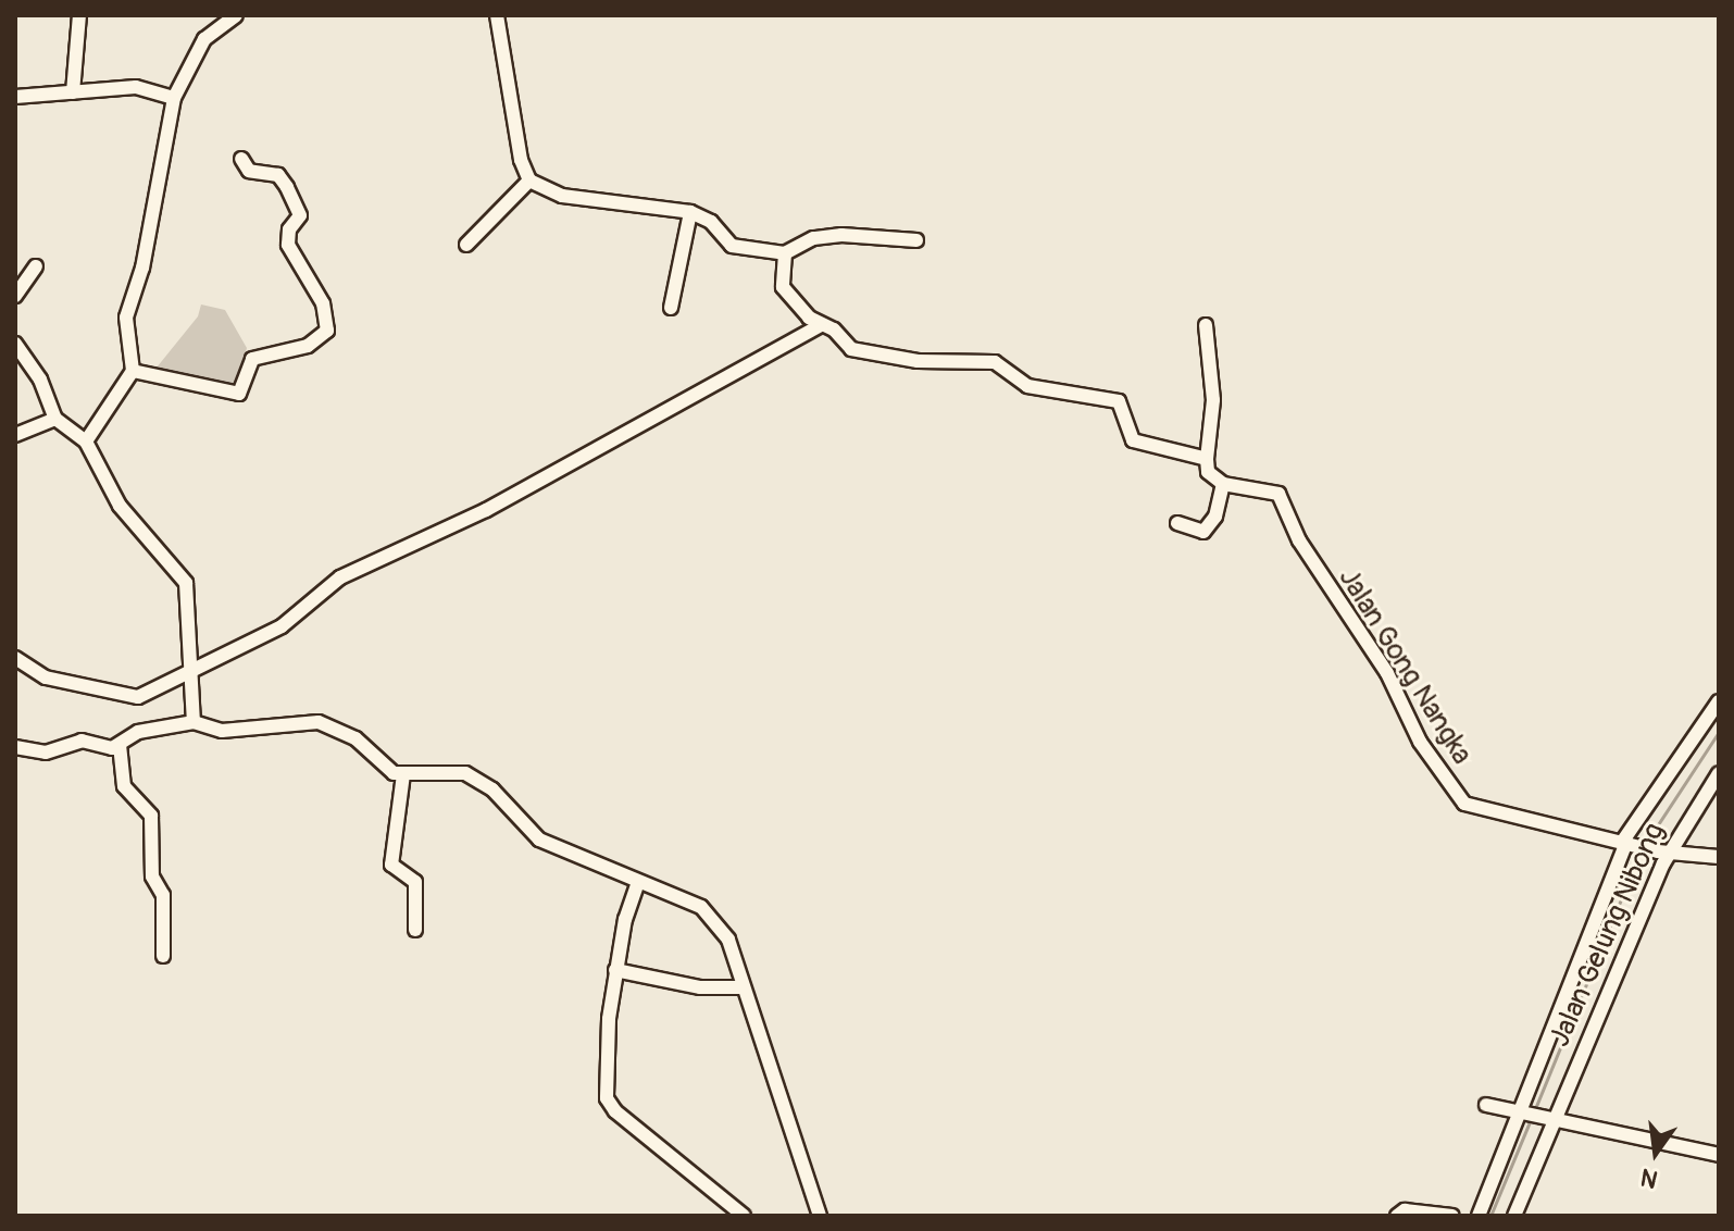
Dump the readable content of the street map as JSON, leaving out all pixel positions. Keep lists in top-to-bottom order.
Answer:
{
  "streets": {
    "street": ["Jalan Gong Nangka", "Jalan Gelung Nibong"]
  },
  "north": "bottom"
}
